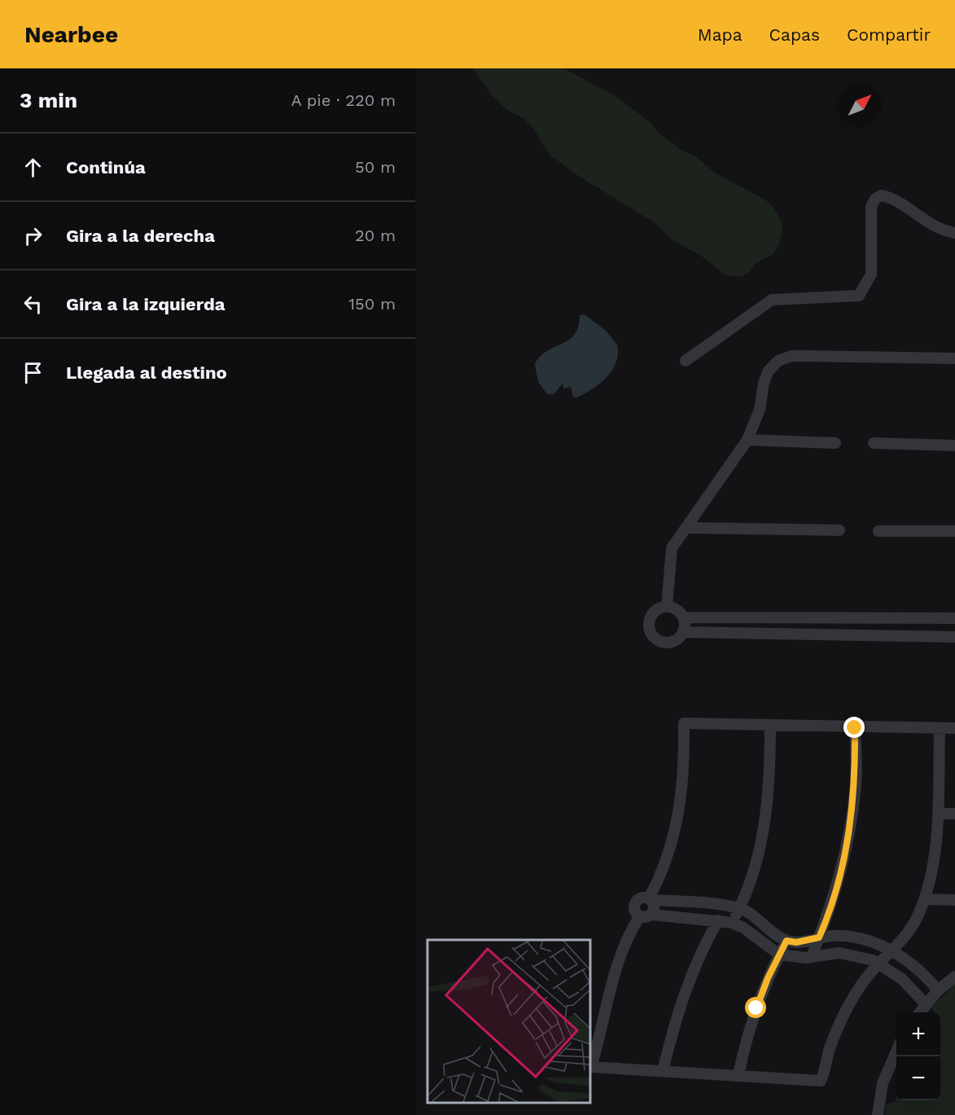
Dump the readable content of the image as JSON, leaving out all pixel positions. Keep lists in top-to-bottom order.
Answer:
{
  "north": "top right",
  "page": {
    "header": "Nearbee",
    "nav": ["Mapa", "Capas", "Compartir"],
    "heading": ["3 min", "A pie · 220 m"],
    "list": [
      ["Continúa", "50 m"],
      ["Gira a la derecha", "20 m"],
      ["Gira a la izquierda", "150 m"],
      "Llegada al destino"
    ],
    "map_buttons": ["+", "−"]
  }
}
